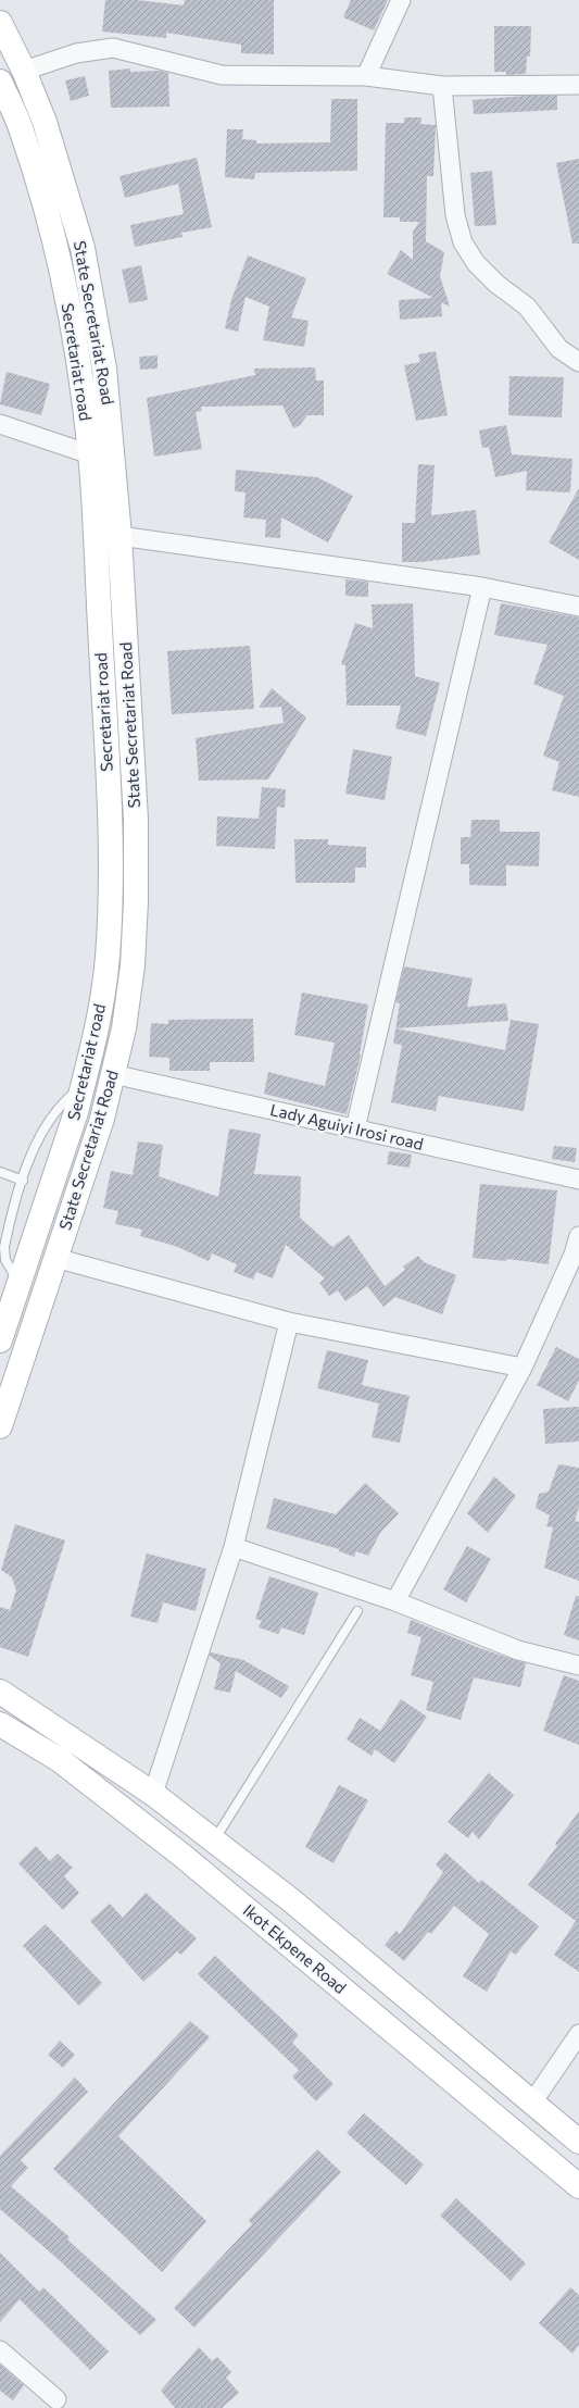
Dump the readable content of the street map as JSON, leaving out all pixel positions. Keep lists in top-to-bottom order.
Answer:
{
  "streets": {
    "street": [
      "State Secretariat Road",
      "Secretariat road",
      "Lady Aguiyi Irosi road",
      "Ikot Ekpene Road"
    ]
  },
  "crossings": [
    ["State Secretariat Road", "Lady Aguiyi Irosi road"]
  ]
}
